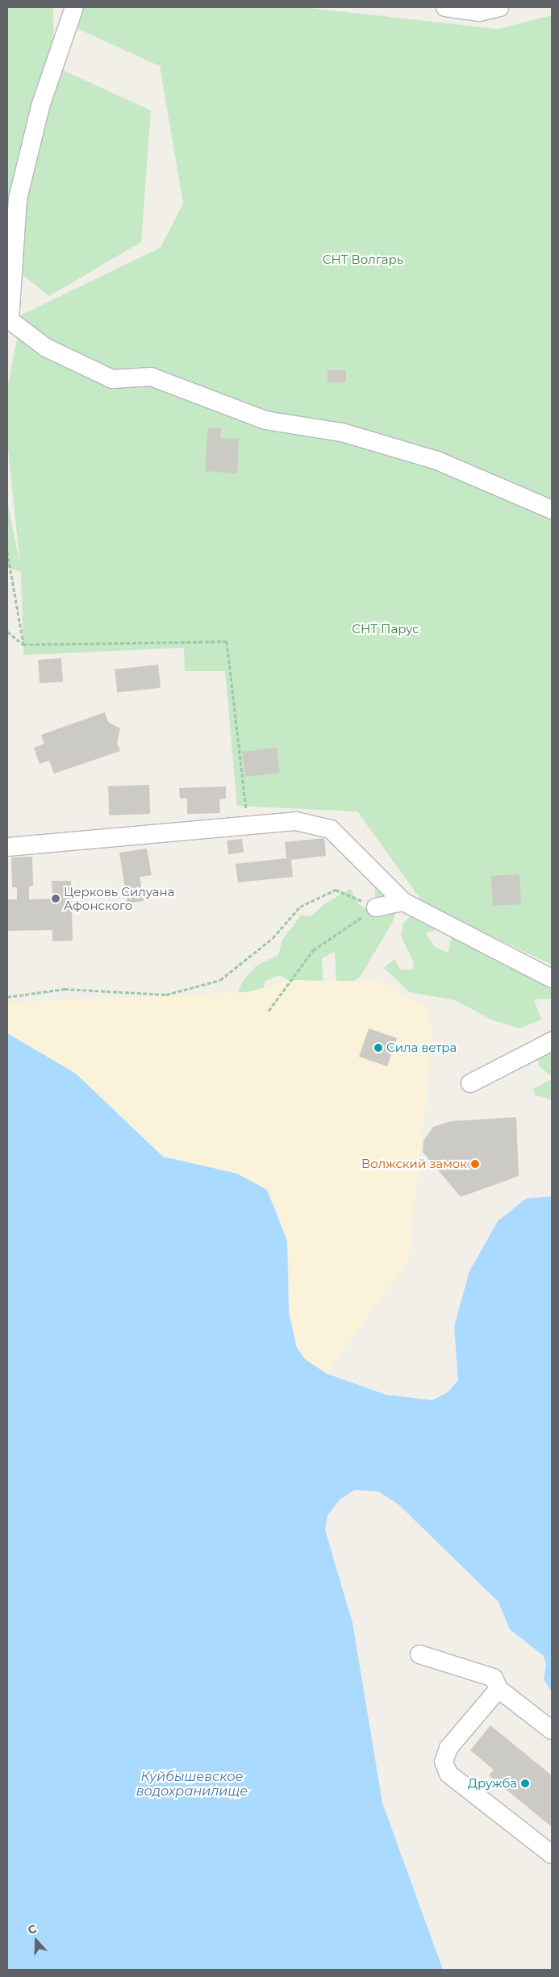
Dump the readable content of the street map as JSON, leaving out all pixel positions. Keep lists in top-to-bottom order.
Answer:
{
  "water": ["Куйбышевское водохранилище"],
  "parks": ["СНТ Волгарь", "СНТ Парус"],
  "places": [
    "Церковь Силуана Афонского",
    "Сила ветра",
    "Волжский замок",
    "Дружба"
  ],
  "north": "top"
}
